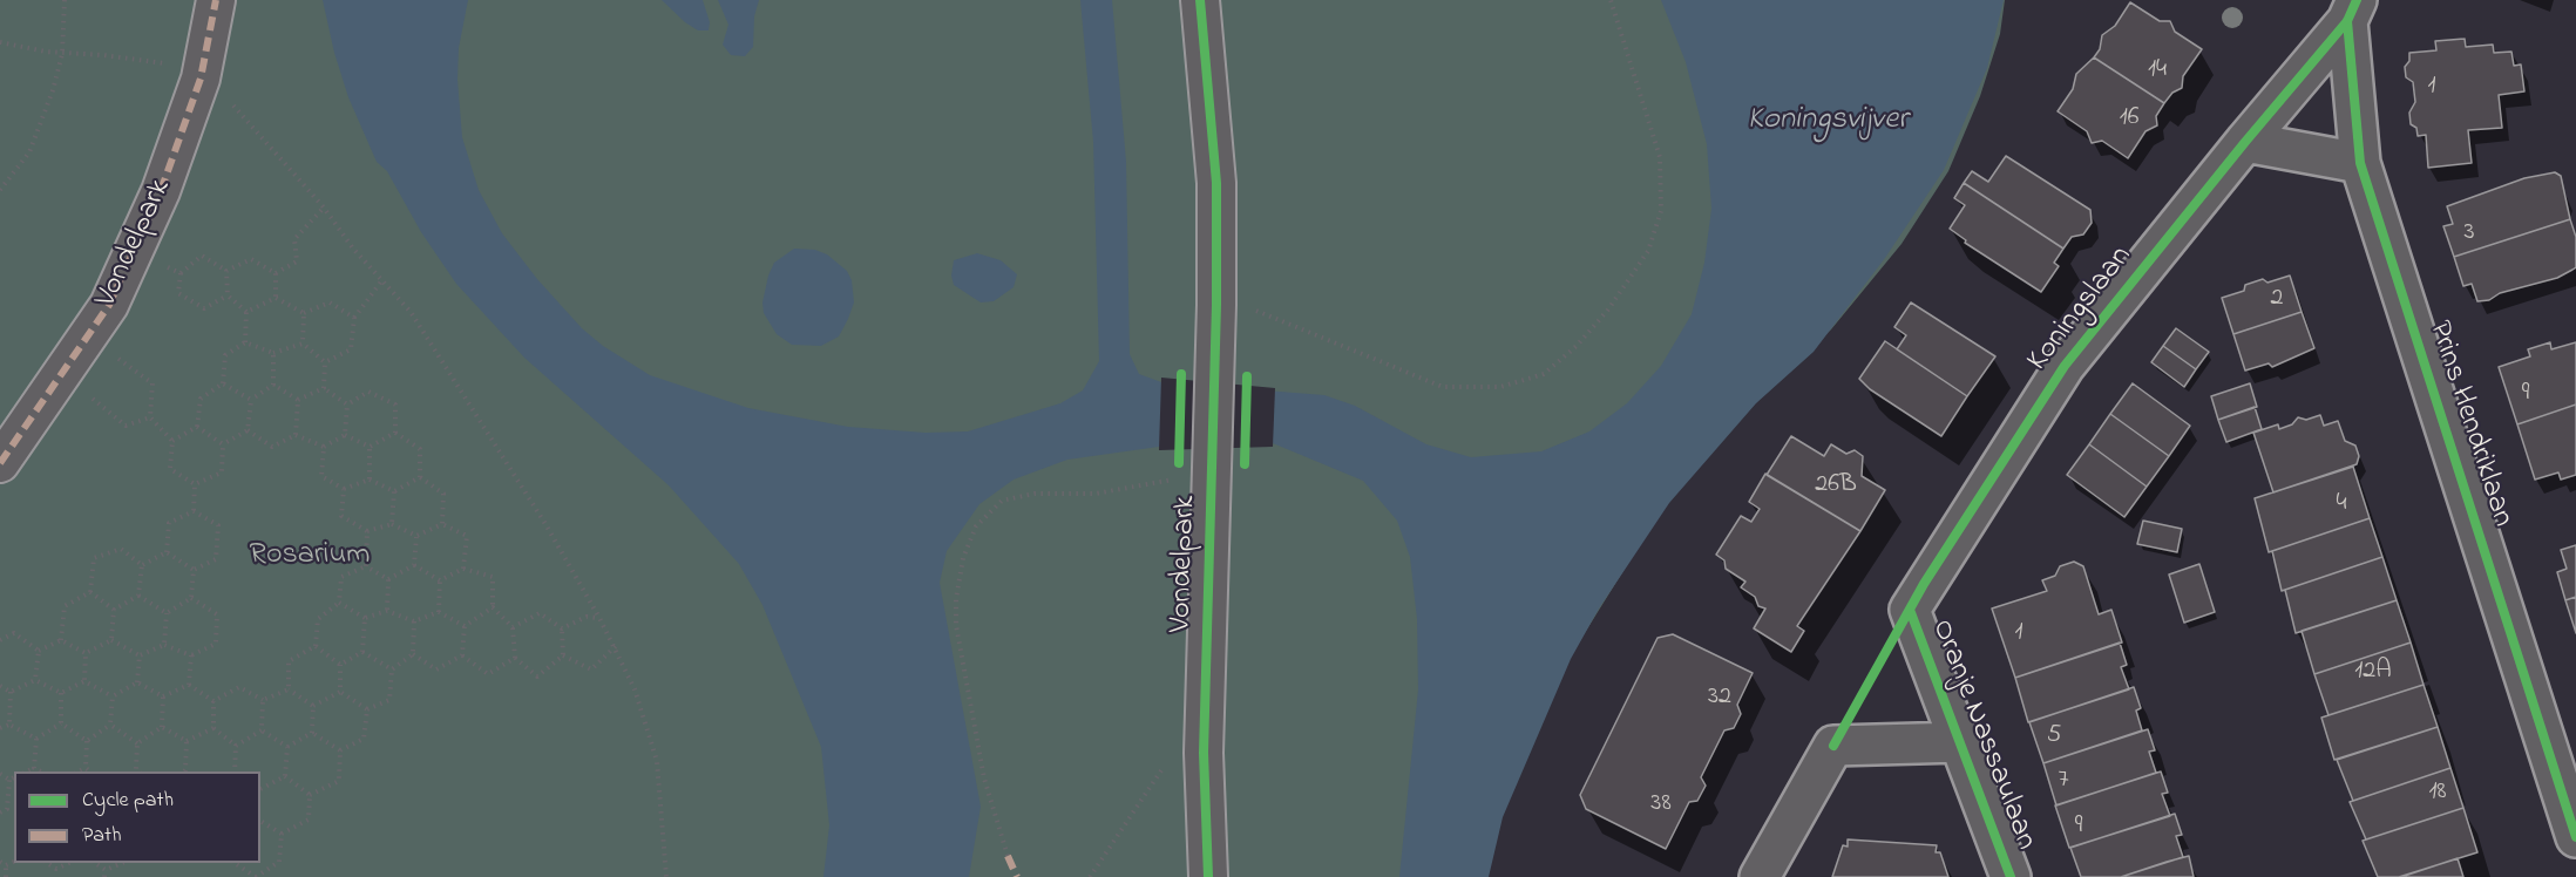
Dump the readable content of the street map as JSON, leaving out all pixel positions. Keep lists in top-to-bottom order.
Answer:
{
  "streets": {
    "street": [
      "Vondelpark",
      "Koningslaan",
      "Prins Hendriklaan",
      "Oranje Nassaulaan"
    ]
  },
  "crossings": [
    ["Koningslaan", "Prins Hendriklaan"],
    ["Koningslaan", "Oranje Nassaulaan"]
  ],
  "water": ["Koningsvijver"],
  "parks": ["Rosarium"],
  "house_numbers": [
    "14",
    "1",
    "16",
    "3",
    "2",
    "9",
    "26B",
    "4",
    "1",
    "12A",
    "32",
    "5",
    "7",
    "18",
    "38",
    "9"
  ],
  "legend": ["Cycle path", "Path"]
}
